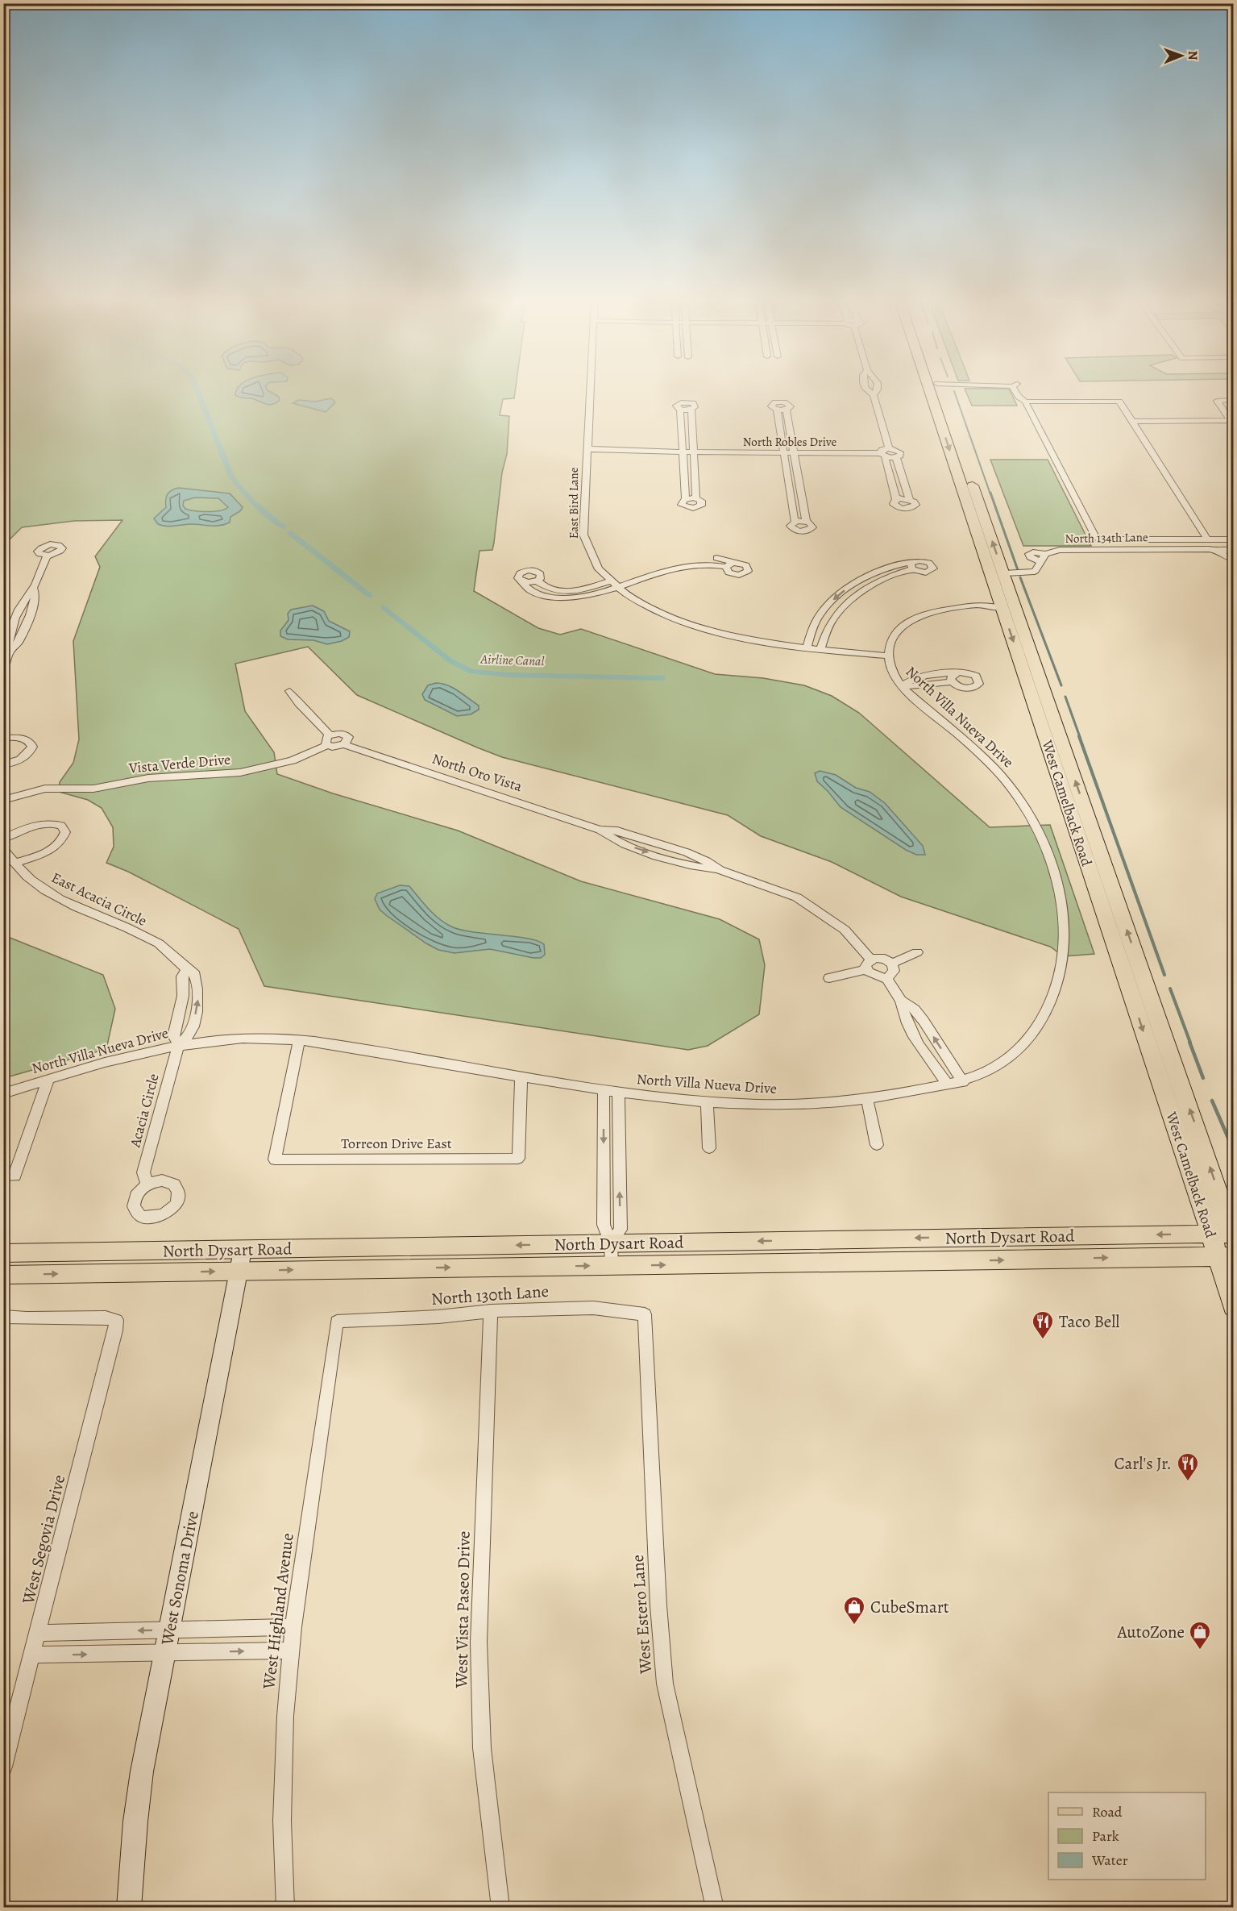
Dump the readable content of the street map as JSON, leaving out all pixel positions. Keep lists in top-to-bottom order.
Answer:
{
  "streets": {
    "main road": ["West Camelback Road", "North Dysart Road"],
    "street": [
      "North Robles Drive",
      "East Bird Lane",
      "North 134th Lane",
      "North Villa Nueva Drive",
      "Vista Verde Drive",
      "North Oro Vista",
      "East Acacia Circle",
      "Acacia Circle",
      "Torreon Drive East",
      "North 130th Lane",
      "West Segovia Drive",
      "West Sonoma Drive",
      "West Vista Paseo Drive",
      "West Highland Avenue",
      "West Estero Lane"
    ]
  },
  "crossings": [
    ["North Robles Drive", "East Bird Lane"],
    ["East Bird Lane", "North Villa Nueva Drive"],
    ["North 134th Lane", "West Camelback Road"],
    ["North Villa Nueva Drive", "East Acacia Circle"],
    ["North Villa Nueva Drive", "Acacia Circle"],
    ["North Villa Nueva Drive", "Torreon Drive East"],
    ["West Camelback Road", "North Dysart Road"],
    ["East Acacia Circle", "Acacia Circle"],
    ["North Dysart Road", "West Sonoma Drive"],
    ["North 130th Lane", "West Vista Paseo Drive"],
    ["North 130th Lane", "West Highland Avenue"],
    ["North 130th Lane", "West Estero Lane"]
  ],
  "water": ["Airline Canal"],
  "places": {
    "restaurant": ["Taco Bell", "Carl's Jr."],
    "shop": ["CubeSmart", "AutoZone"]
  },
  "legend": ["Road", "Park", "Water"],
  "north": "right"
}
